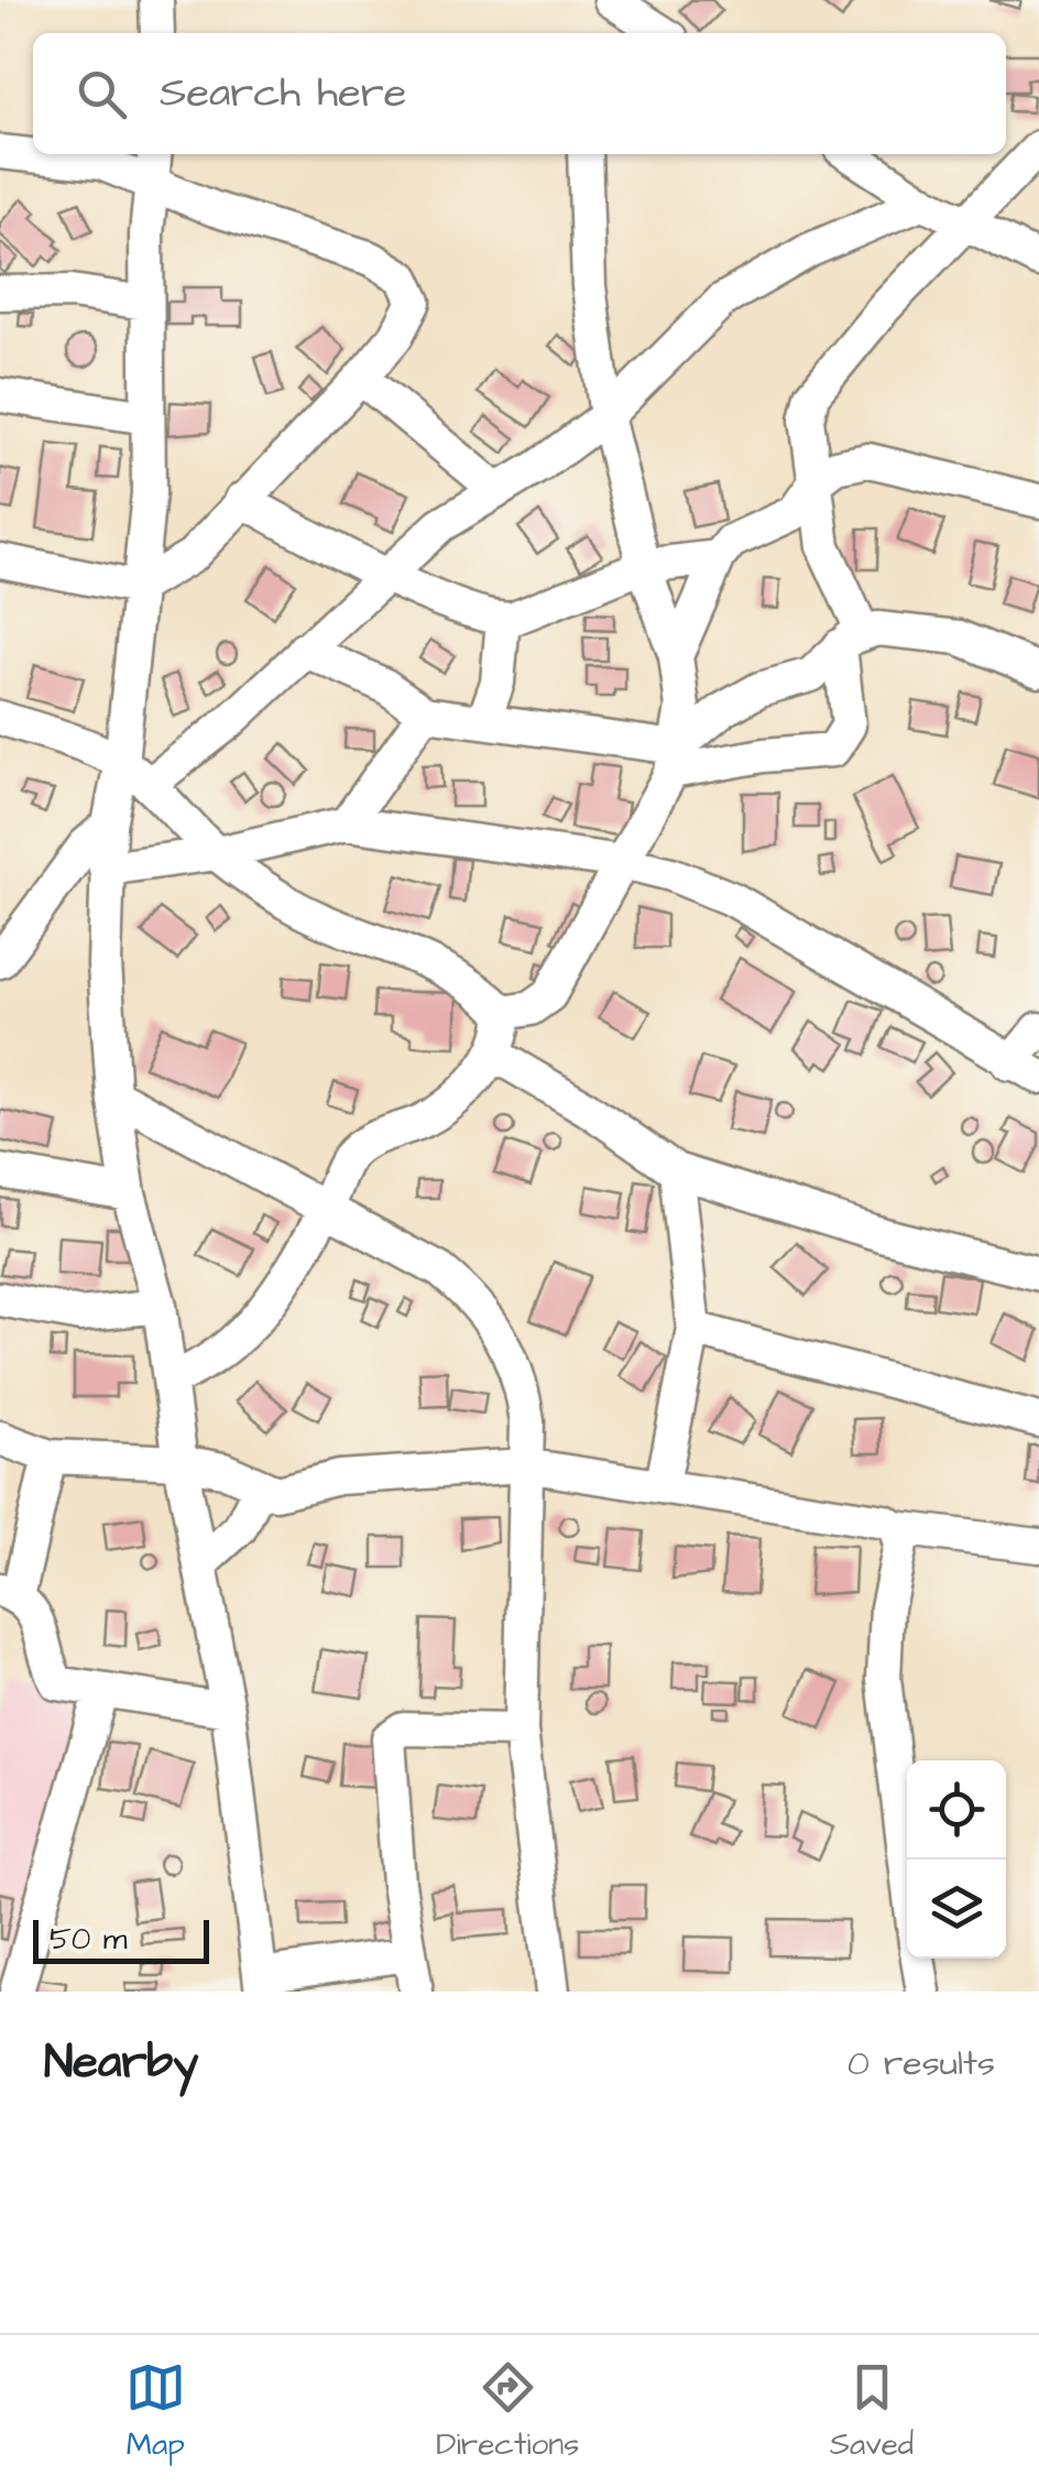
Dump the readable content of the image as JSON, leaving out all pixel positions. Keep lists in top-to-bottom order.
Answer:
{
  "scale_bar": "50 m",
  "page": {
    "search": "Search here",
    "scale": "50 m",
    "heading": ["Nearby", "0 results"],
    "nav": ["Map", "Directions", "Saved"]
  }
}
